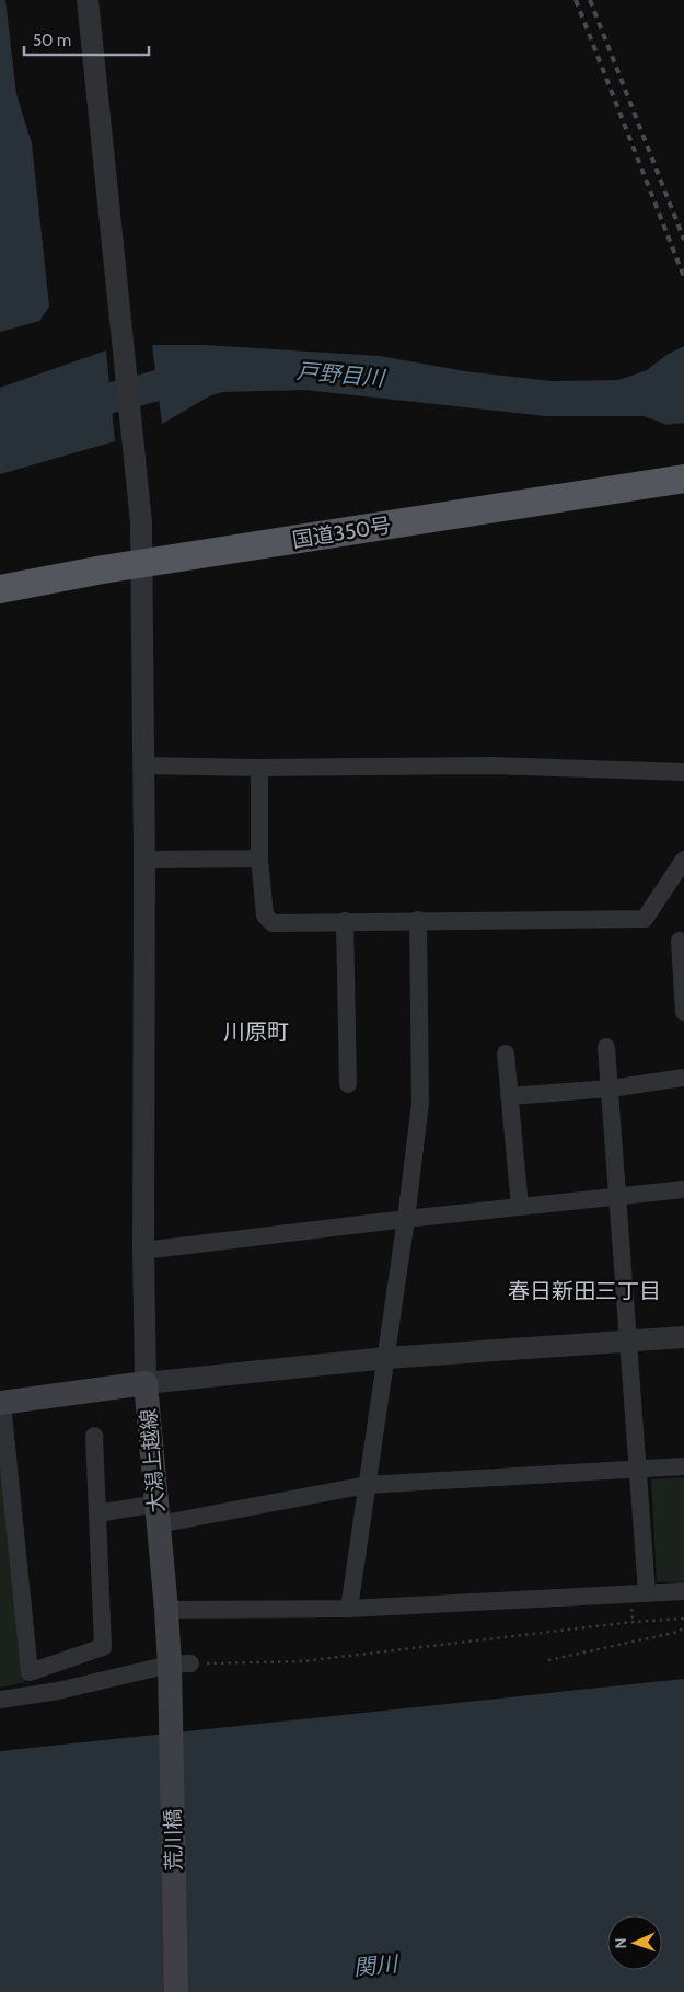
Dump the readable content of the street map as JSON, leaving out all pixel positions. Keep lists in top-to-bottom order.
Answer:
{
  "streets": {
    "highway": ["国道350号"],
    "main road": ["大潟上越線", "荒川橋"]
  },
  "crossings": [
    ["大潟上越線", "荒川橋"]
  ],
  "districts": ["川原町", "春日新田三丁目"],
  "water": ["戸野目川", "関川"],
  "scale_bar": "50 m",
  "north": "left"
}
